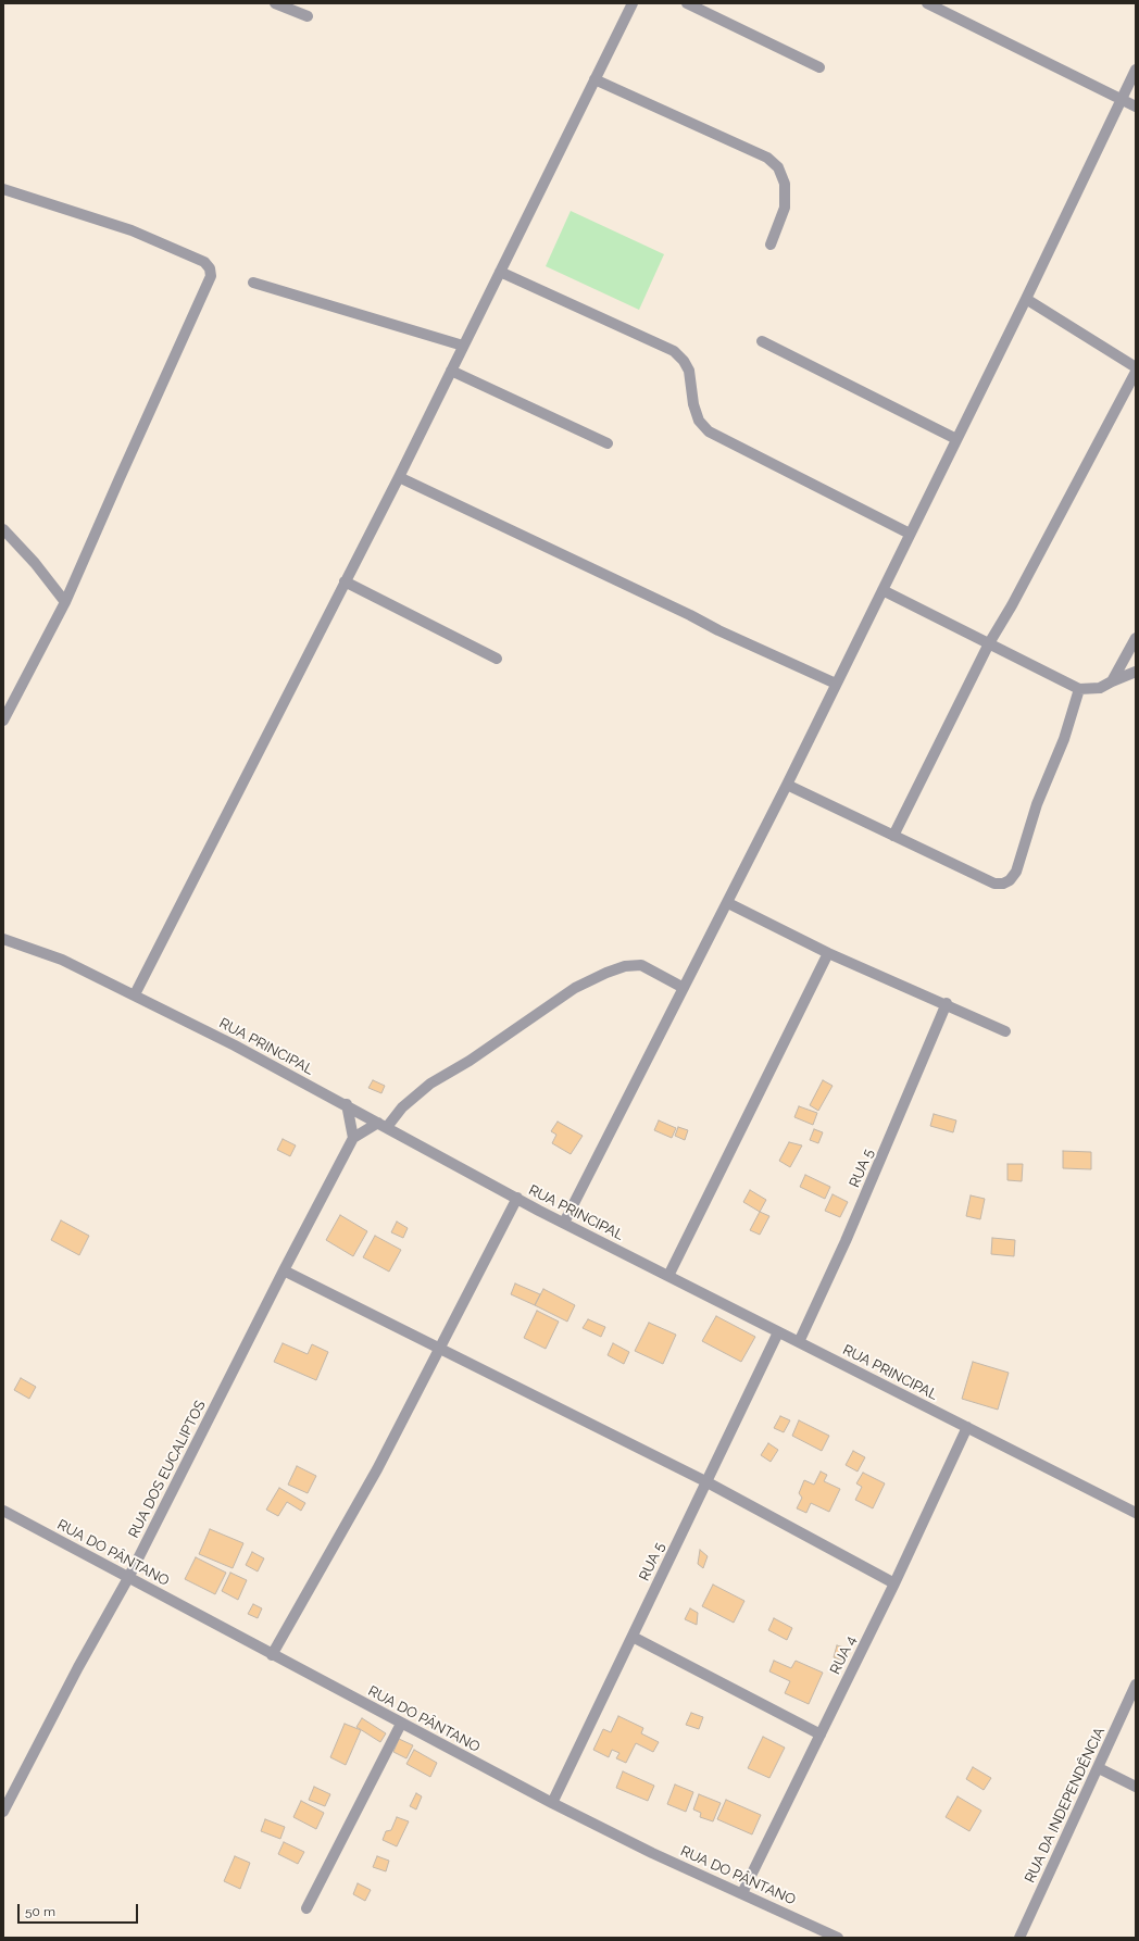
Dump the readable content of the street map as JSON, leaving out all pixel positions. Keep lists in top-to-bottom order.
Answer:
{
  "streets": {
    "street": [
      "RUA PRINCIPAL",
      "RUA 5",
      "RUA DOS EUCALIPTOS",
      "RUA DO PÂNTANO",
      "RUA 4",
      "RUA DA INDEPENDÊNCIA"
    ]
  },
  "crossings": [
    ["RUA PRINCIPAL", "RUA 5"],
    ["RUA PRINCIPAL", "RUA 4"],
    ["RUA 5", "RUA DO PÂNTANO"],
    ["RUA DOS EUCALIPTOS", "RUA DO PÂNTANO"],
    ["RUA DO PÂNTANO", "RUA 4"]
  ],
  "scale_bar": "50 m"
}
